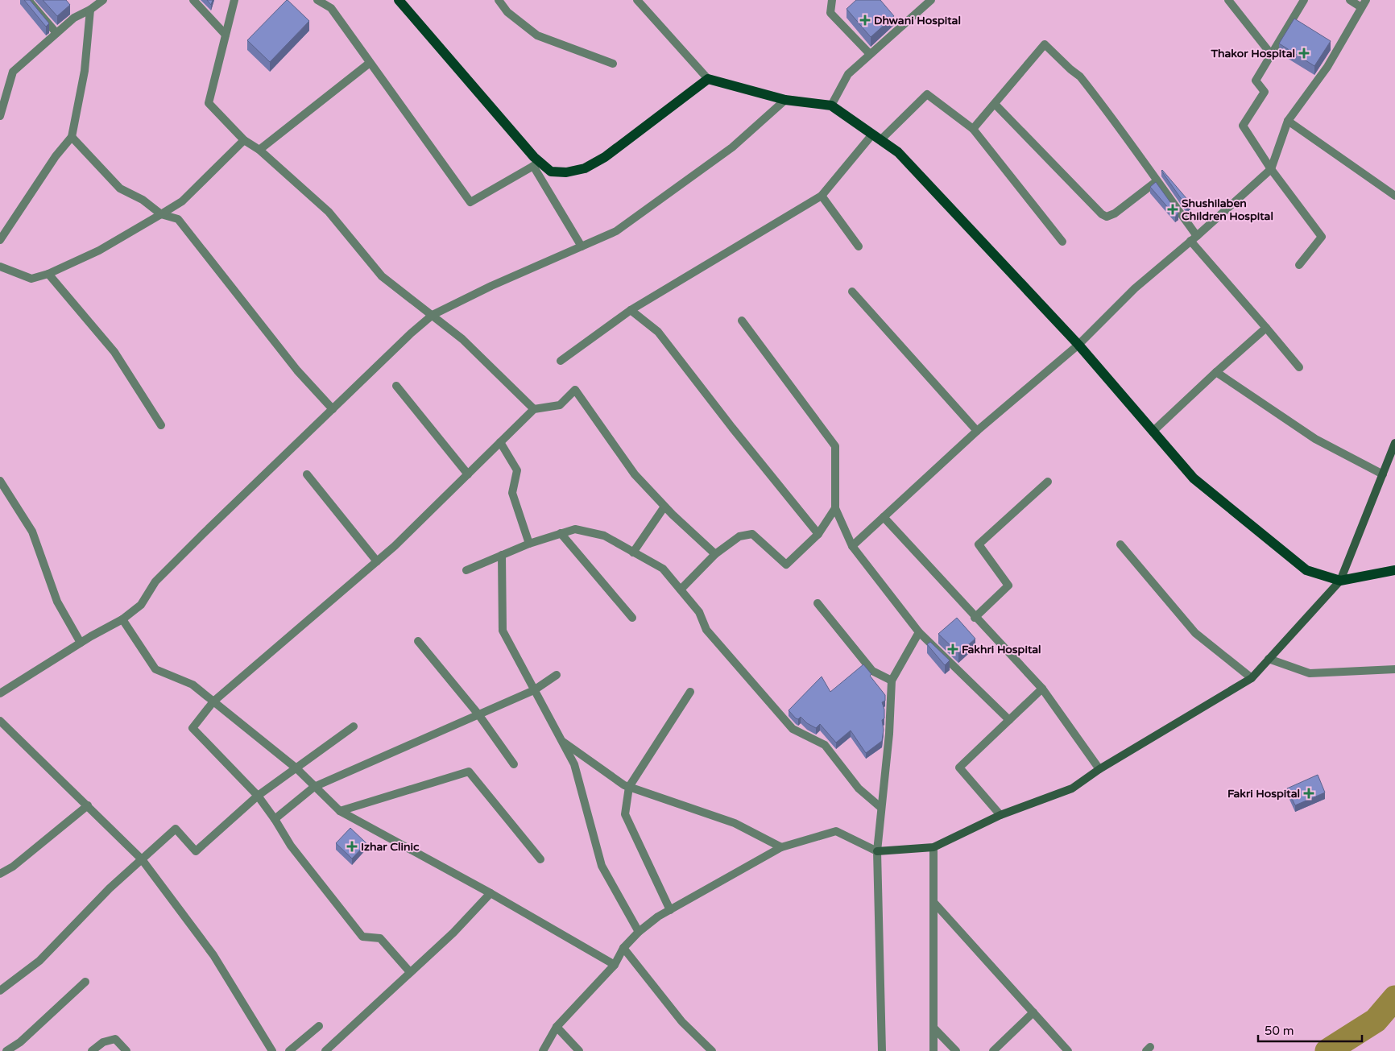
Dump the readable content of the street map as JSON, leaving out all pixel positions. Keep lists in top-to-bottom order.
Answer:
{
  "places": {
    "health": [
      "Dhwani Hospital",
      "Thakor Hospital",
      "Shushilaben Children Hospital",
      "Fakhri Hospital",
      "Fakri Hospital",
      "Izhar Clinic"
    ]
  },
  "scale_bar": "50 m"
}
